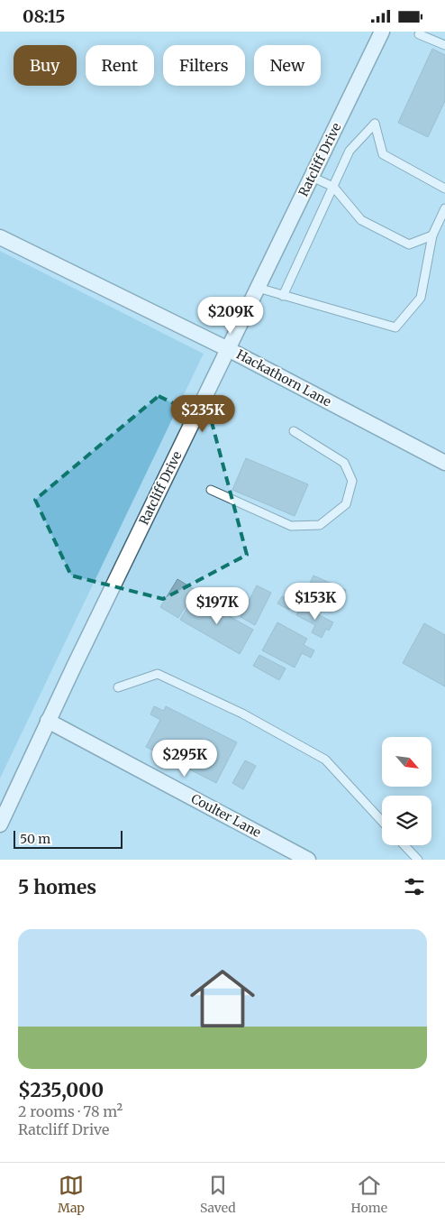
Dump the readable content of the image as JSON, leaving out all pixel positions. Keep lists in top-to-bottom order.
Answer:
{
  "streets": {
    "street": ["Ratcliff Drive", "Hackathorn Lane", "Coulter Lane"]
  },
  "crossings": [
    ["Ratcliff Drive", "Hackathorn Lane"],
    ["Ratcliff Drive", "Coulter Lane"]
  ],
  "scale_bar": "50 m",
  "north": "bottom right",
  "page": {
    "status": "08:15",
    "chip": [
      "Buy",
      "Rent",
      "Filters",
      "New"
    ],
    "price": [
      "$209K",
      "$235K",
      "$153K",
      "$197K",
      "$295K"
    ],
    "scale": "50 m",
    "heading": "5 homes",
    "list": [
      {
        "name": "$235,000",
        "note": "2 rooms · 78 m² · Ratcliff Drive"
      }
    ],
    "tabs": ["Map", "Saved", "Home"]
  }
}
